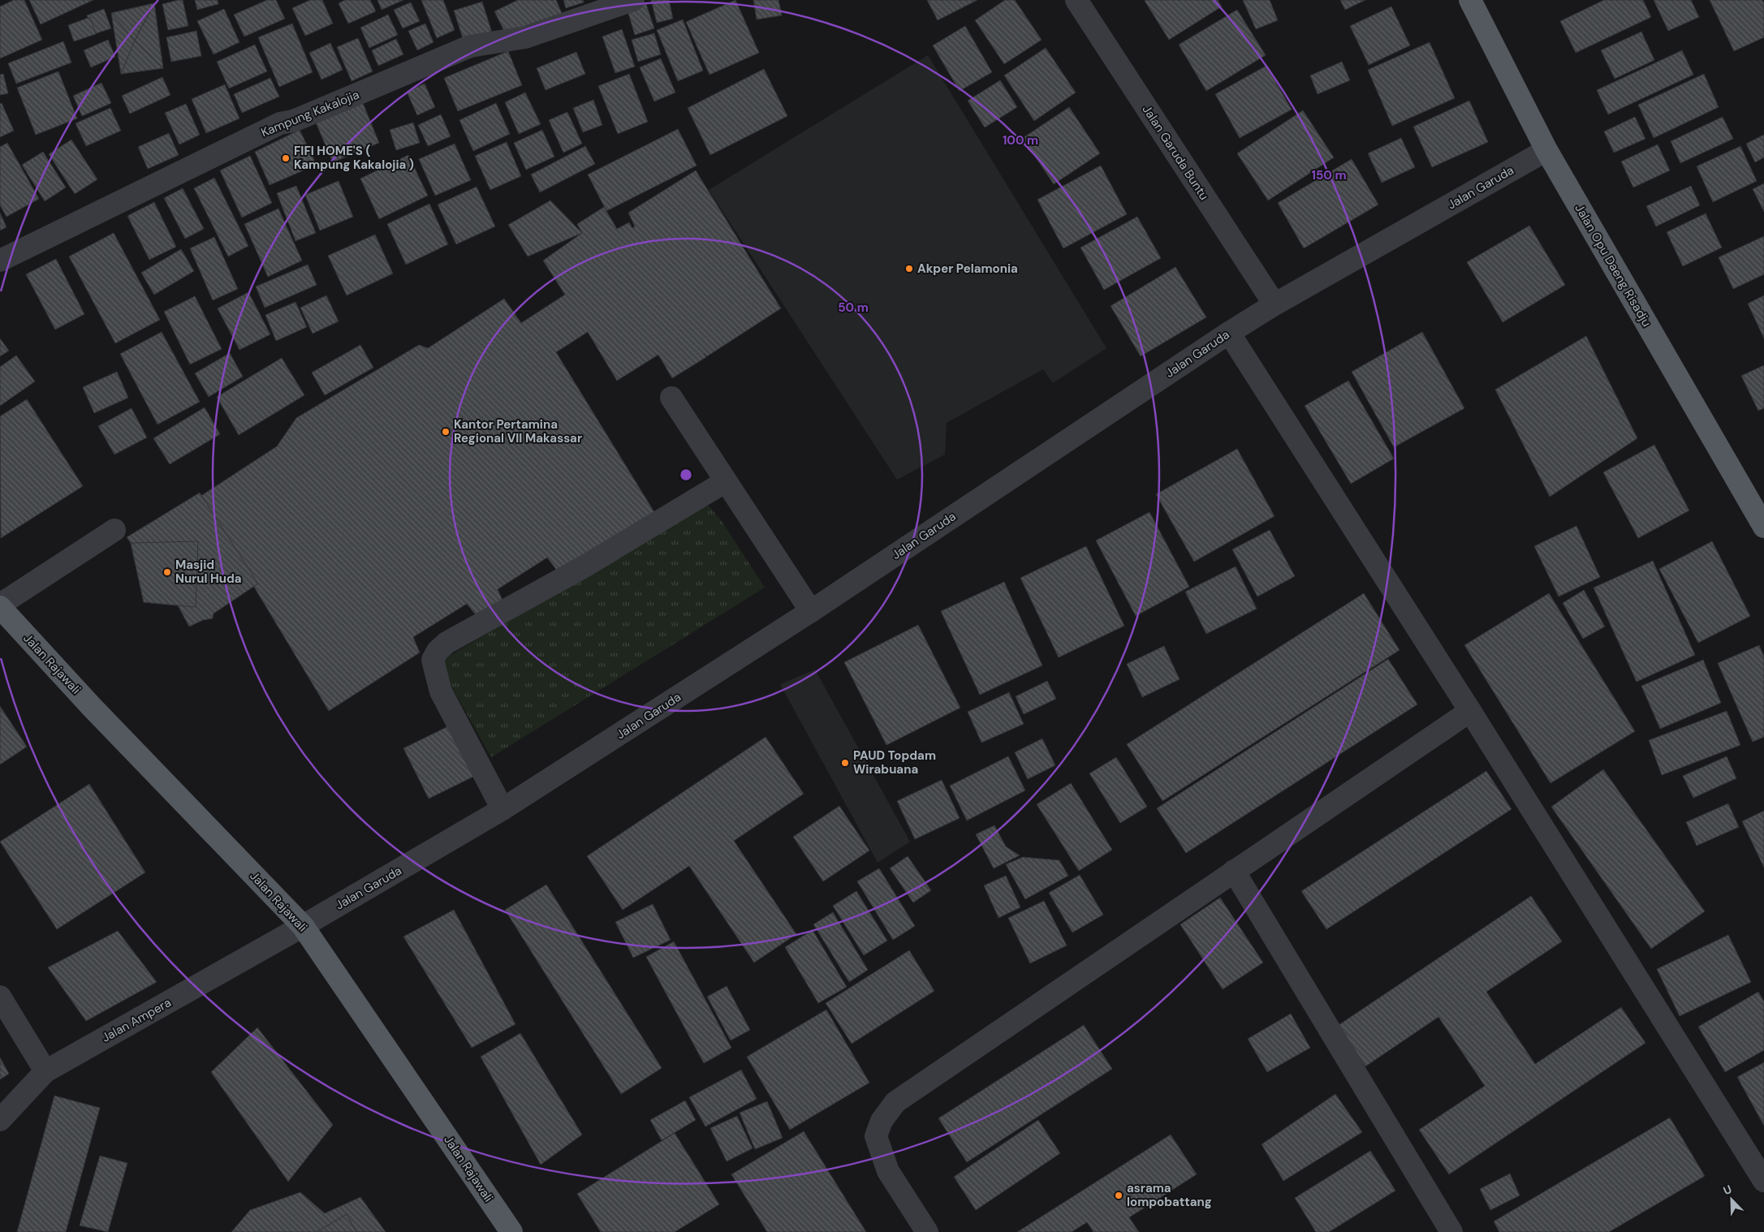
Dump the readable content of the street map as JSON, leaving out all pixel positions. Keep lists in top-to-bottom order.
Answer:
{
  "streets": {
    "main road": ["Jalan Opu Daeng Risadju", "Jalan Rajawali"],
    "street": [
      "Kampung Kakalojia",
      "Jalan Garuda Buntu",
      "Jalan Garuda",
      "Jalan Ampera"
    ]
  },
  "crossings": [
    ["Jalan Garuda Buntu", "Jalan Garuda"],
    ["Jalan Garuda", "Jalan Opu Daeng Risadju"],
    ["Jalan Garuda", "Jalan Rajawali"],
    ["Jalan Garuda", "Jalan Ampera"],
    ["Jalan Rajawali", "Jalan Ampera"]
  ],
  "places": [
    "FIFI HOME'S ( Kampung Kakalojia )",
    "Akper Pelamonia",
    "Kantor Pertamina Regional VII Makassar",
    "Masjid Nurul Huda",
    "PAUD Topdam Wirabuana",
    "asrama lompobattang"
  ],
  "north": "top left",
  "rings": ["100 m", "150 m", "50 m"]
}
